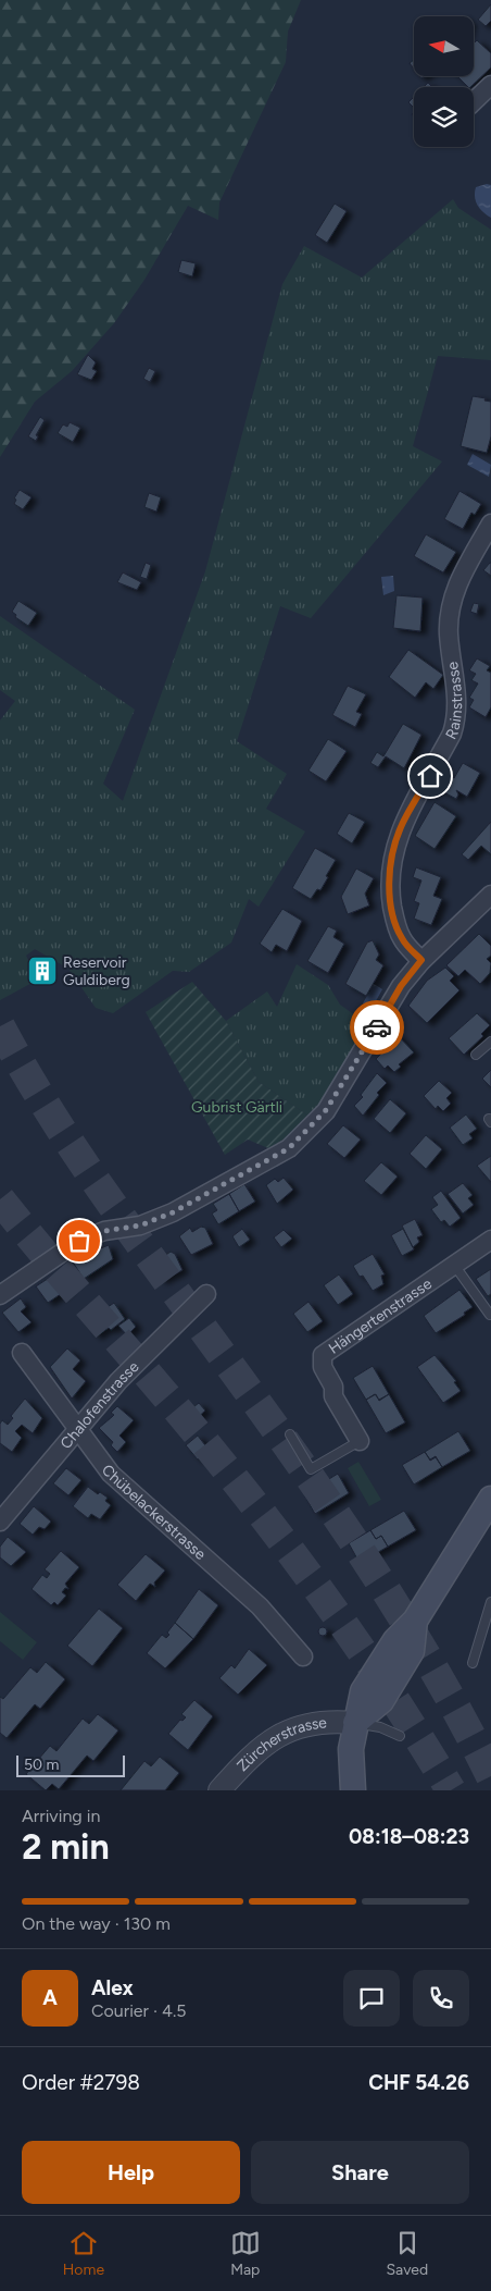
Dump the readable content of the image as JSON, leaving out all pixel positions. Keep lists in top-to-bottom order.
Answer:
{
  "streets": {
    "street": [
      "Rainstrasse",
      "Hängertenstrasse",
      "Chalofenstrasse",
      "Chübelackerstrasse",
      "Zürcherstrasse"
    ]
  },
  "crossings": [
    ["Chalofenstrasse", "Chübelackerstrasse"]
  ],
  "parks": ["Gubrist Gärtli"],
  "places": {
    "building": ["Reservoir Guldiberg"]
  },
  "scale_bar": "50 m",
  "north": "left",
  "page": {
    "scale": "50 m",
    "heading": ["2 min", "Arriving in", "08:18–08:23"],
    "panel": [
      "Alex",
      "Courier · 4.5",
      "Order #2798",
      "CHF 54.26"
    ],
    "bar": "On the way · 130 m",
    "round": "A",
    "buttons": ["Help", "Share"],
    "tabs": ["Home", "Map", "Saved"]
  }
}
